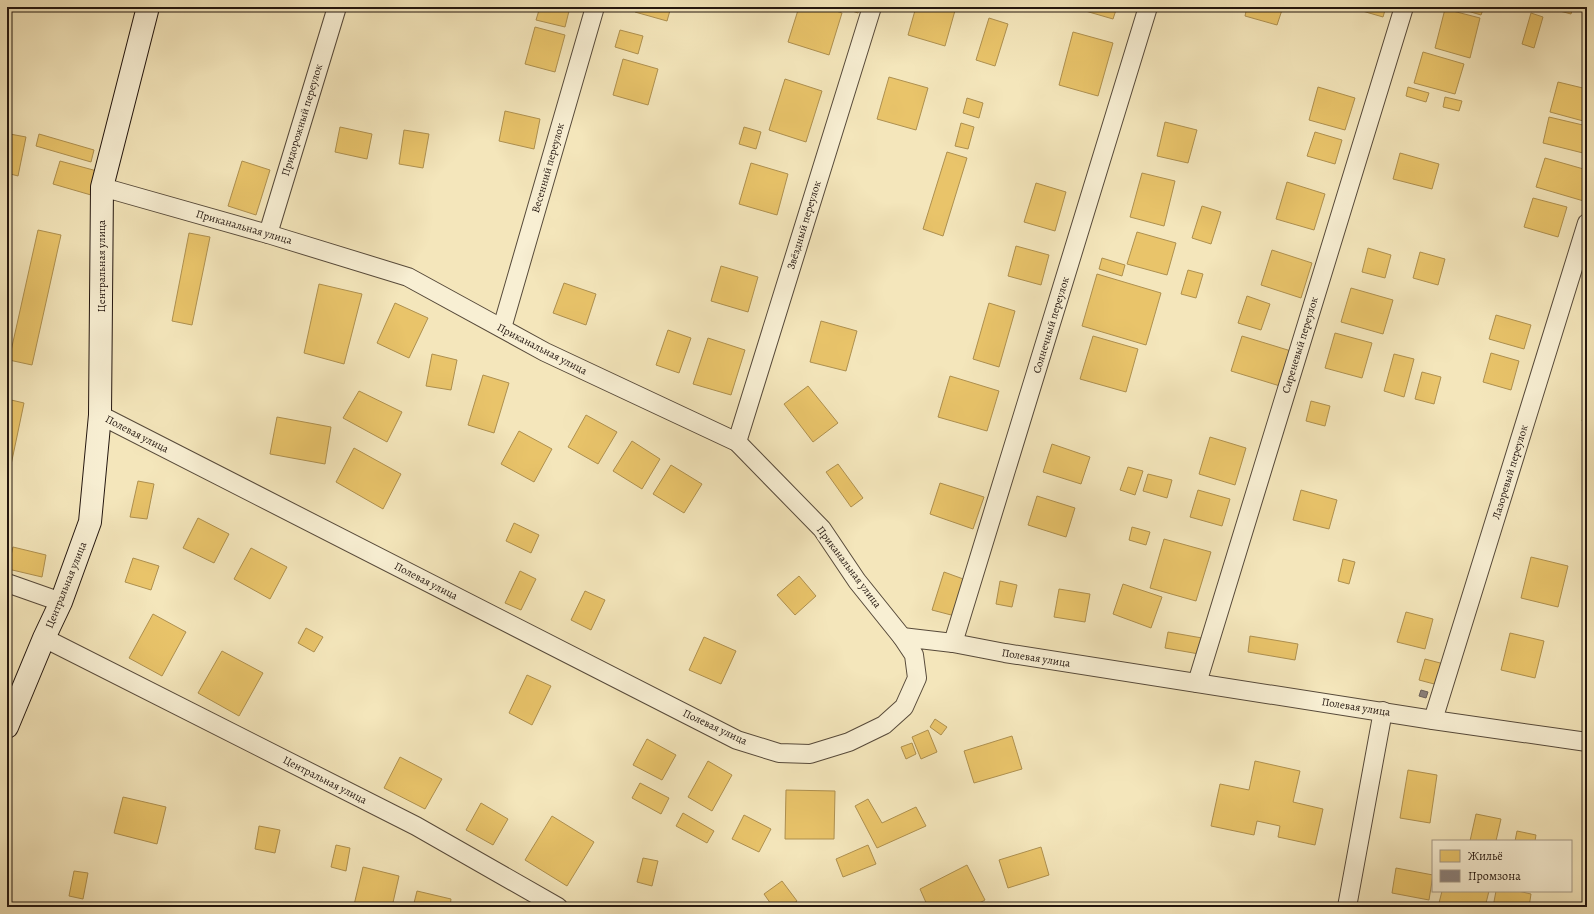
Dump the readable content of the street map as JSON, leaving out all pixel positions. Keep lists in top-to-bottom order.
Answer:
{
  "streets": {
    "street": [
      "Придорожный переулок",
      "Весенний переулок",
      "Звёздный переулок",
      "Приканальная улица",
      "Центральная улица",
      "Солнечный переулок",
      "Сиреневый переулок",
      "Полевая улица",
      "Лазоревый переулок"
    ]
  },
  "crossings": [
    ["Придорожный переулок", "Приканальная улица"],
    ["Весенний переулок", "Приканальная улица"],
    ["Звёздный переулок", "Приканальная улица"],
    ["Приканальная улица", "Центральная улица"],
    ["Приканальная улица", "Полевая улица"],
    ["Центральная улица", "Полевая улица"],
    ["Солнечный переулок", "Полевая улица"],
    ["Сиреневый переулок", "Полевая улица"],
    ["Полевая улица", "Лазоревый переулок"]
  ],
  "legend": ["Жильё", "Промзона"]
}
